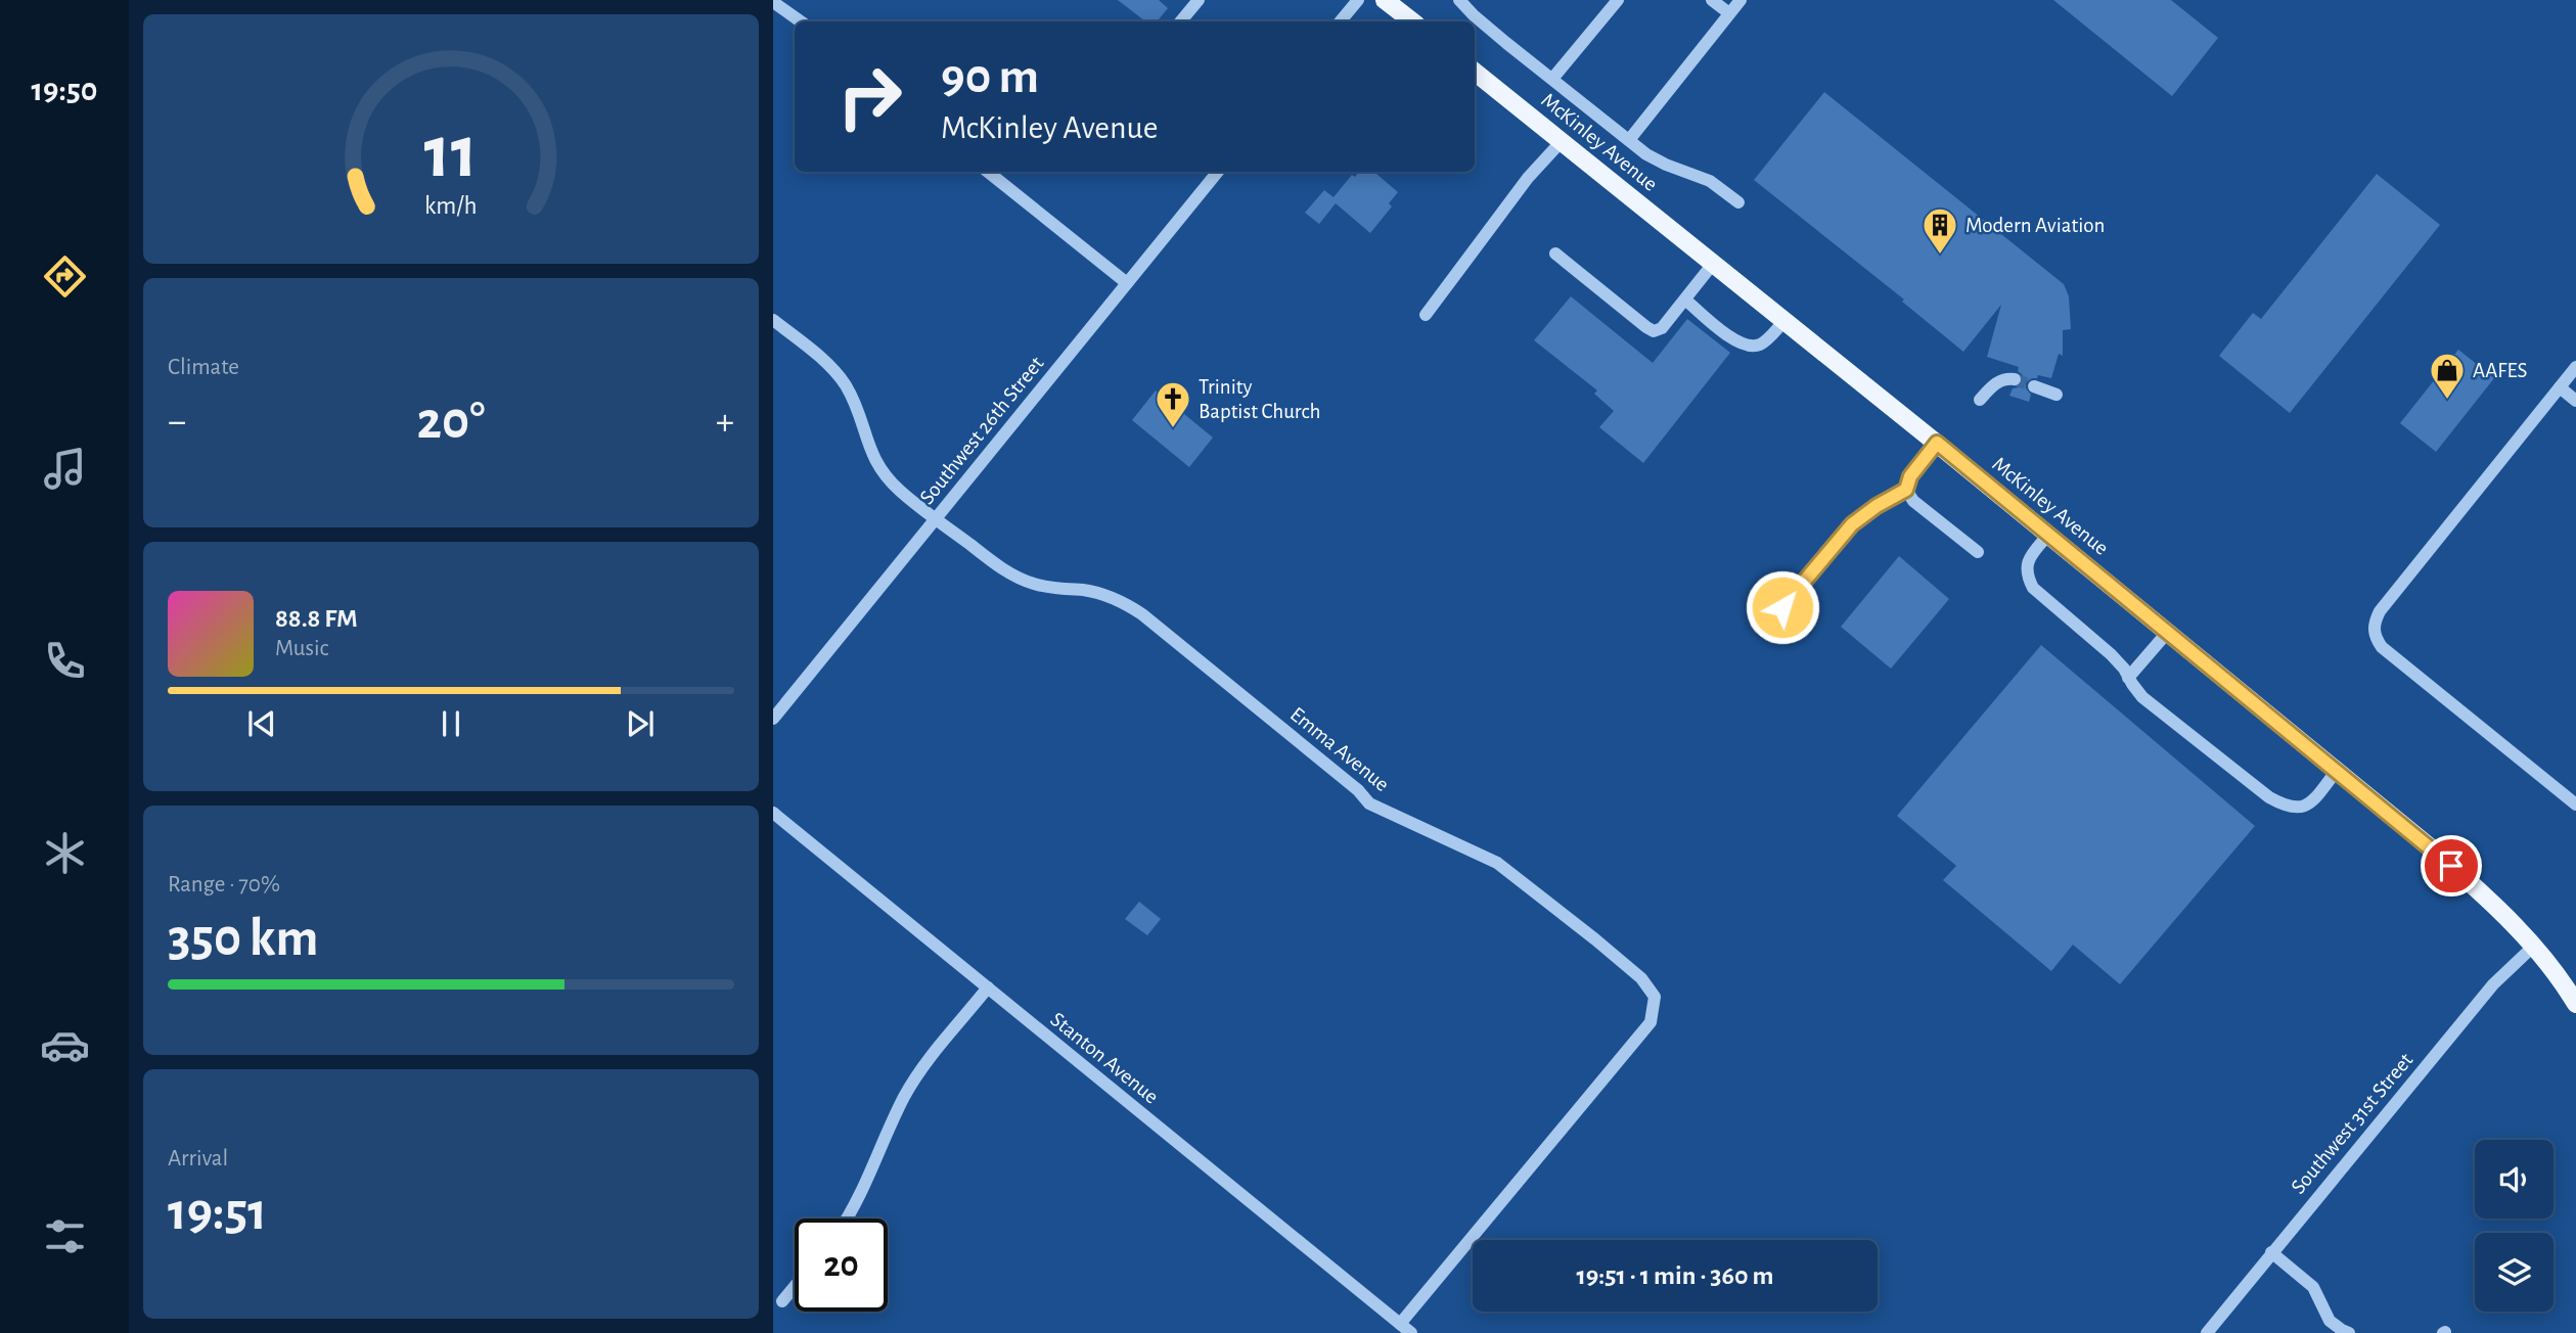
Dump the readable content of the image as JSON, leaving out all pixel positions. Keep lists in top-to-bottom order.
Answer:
{
  "streets": {
    "main road": ["McKinley Avenue"],
    "street": [
      "Southwest 26th Street",
      "Emma Avenue",
      "Stanton Avenue",
      "Southwest 31st Street"
    ]
  },
  "crossings": [
    ["McKinley Avenue", "Southwest 31st Street"],
    ["Southwest 26th Street", "Emma Avenue"],
    ["Emma Avenue", "Stanton Avenue"]
  ],
  "places": {
    "building": ["Modern Aviation"],
    "shop": ["AAFES"],
    "church": ["Trinity Baptist Church"]
  },
  "page": {
    "tabs": "19:50",
    "turn": ["90 m", "McKinley Avenue"],
    "tile": [
      "Climate",
      ["Range · 70%", "350 km"],
      ["Arrival", "19:51"]
    ],
    "heat": ["−", "20°", "+"],
    "song": ["88.8 FM", "Music"],
    "limit": "20",
    "trip": "19:51 · 1 min · 360 m",
    "gauge": ["11", "km/h"]
  }
}
